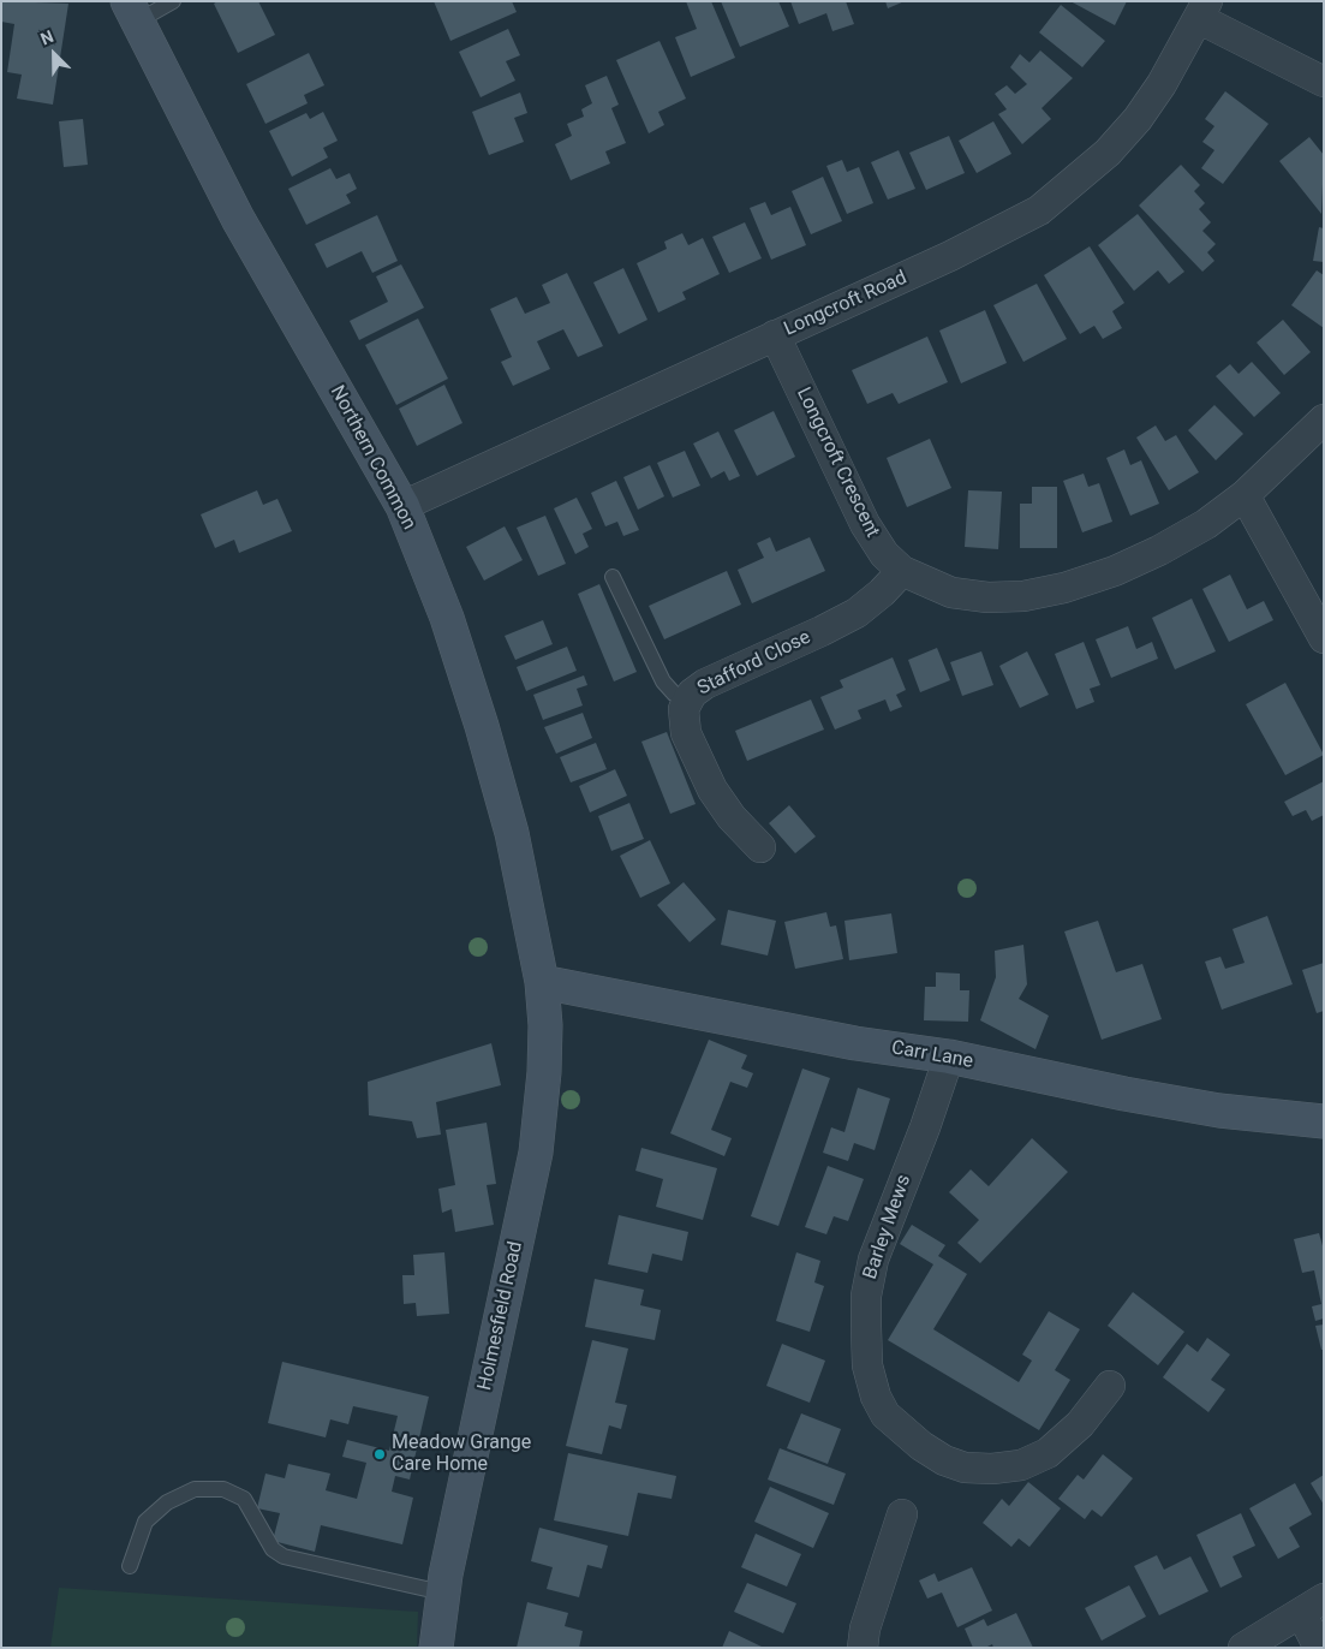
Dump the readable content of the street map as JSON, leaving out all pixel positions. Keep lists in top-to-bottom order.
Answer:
{
  "streets": {
    "main road": ["Northern Common", "Carr Lane", "Holmesfield Road"],
    "street": [
      "Longcroft Road",
      "Longcroft Crescent",
      "Stafford Close",
      "Barley Mews"
    ]
  },
  "crossings": [
    ["Longcroft Road", "Northern Common"],
    ["Longcroft Road", "Longcroft Crescent"],
    ["Northern Common", "Carr Lane"],
    ["Northern Common", "Holmesfield Road"],
    ["Longcroft Crescent", "Stafford Close"],
    ["Carr Lane", "Barley Mews"],
    ["Carr Lane", "Holmesfield Road"]
  ],
  "places": ["Meadow Grange Care Home"],
  "north": "top left"
}
